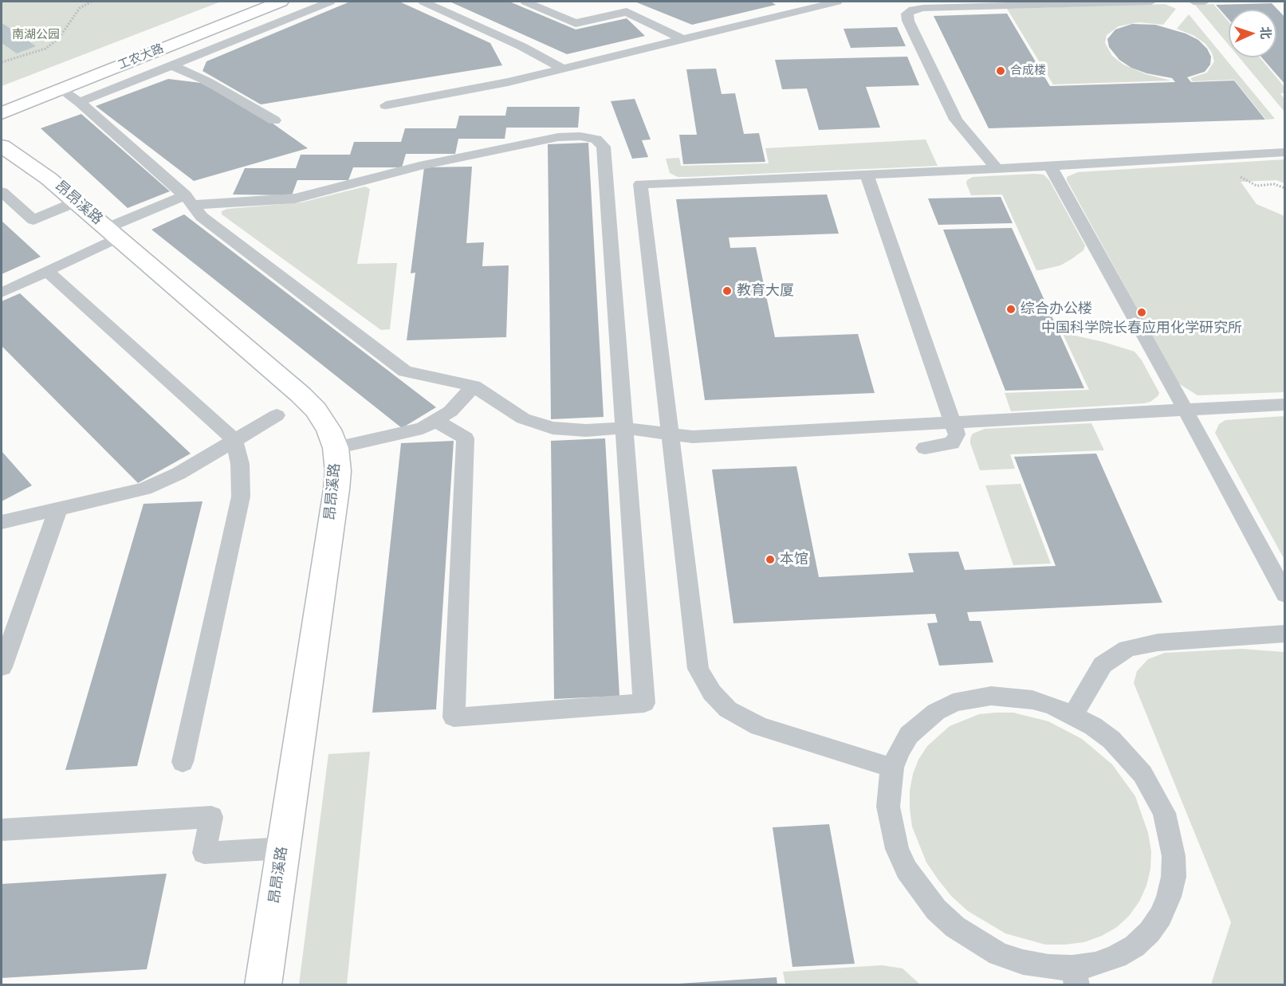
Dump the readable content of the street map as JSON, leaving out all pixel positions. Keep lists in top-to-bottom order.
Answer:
{
  "streets": {
    "street": ["工农大路", "昂昂溪路"]
  },
  "parks": ["南湖公园"],
  "places": [
    "合成楼",
    "教育大厦",
    "综合办公楼",
    "中国科学院长春应用化学研究所",
    "本馆"
  ],
  "north": "right"
}
